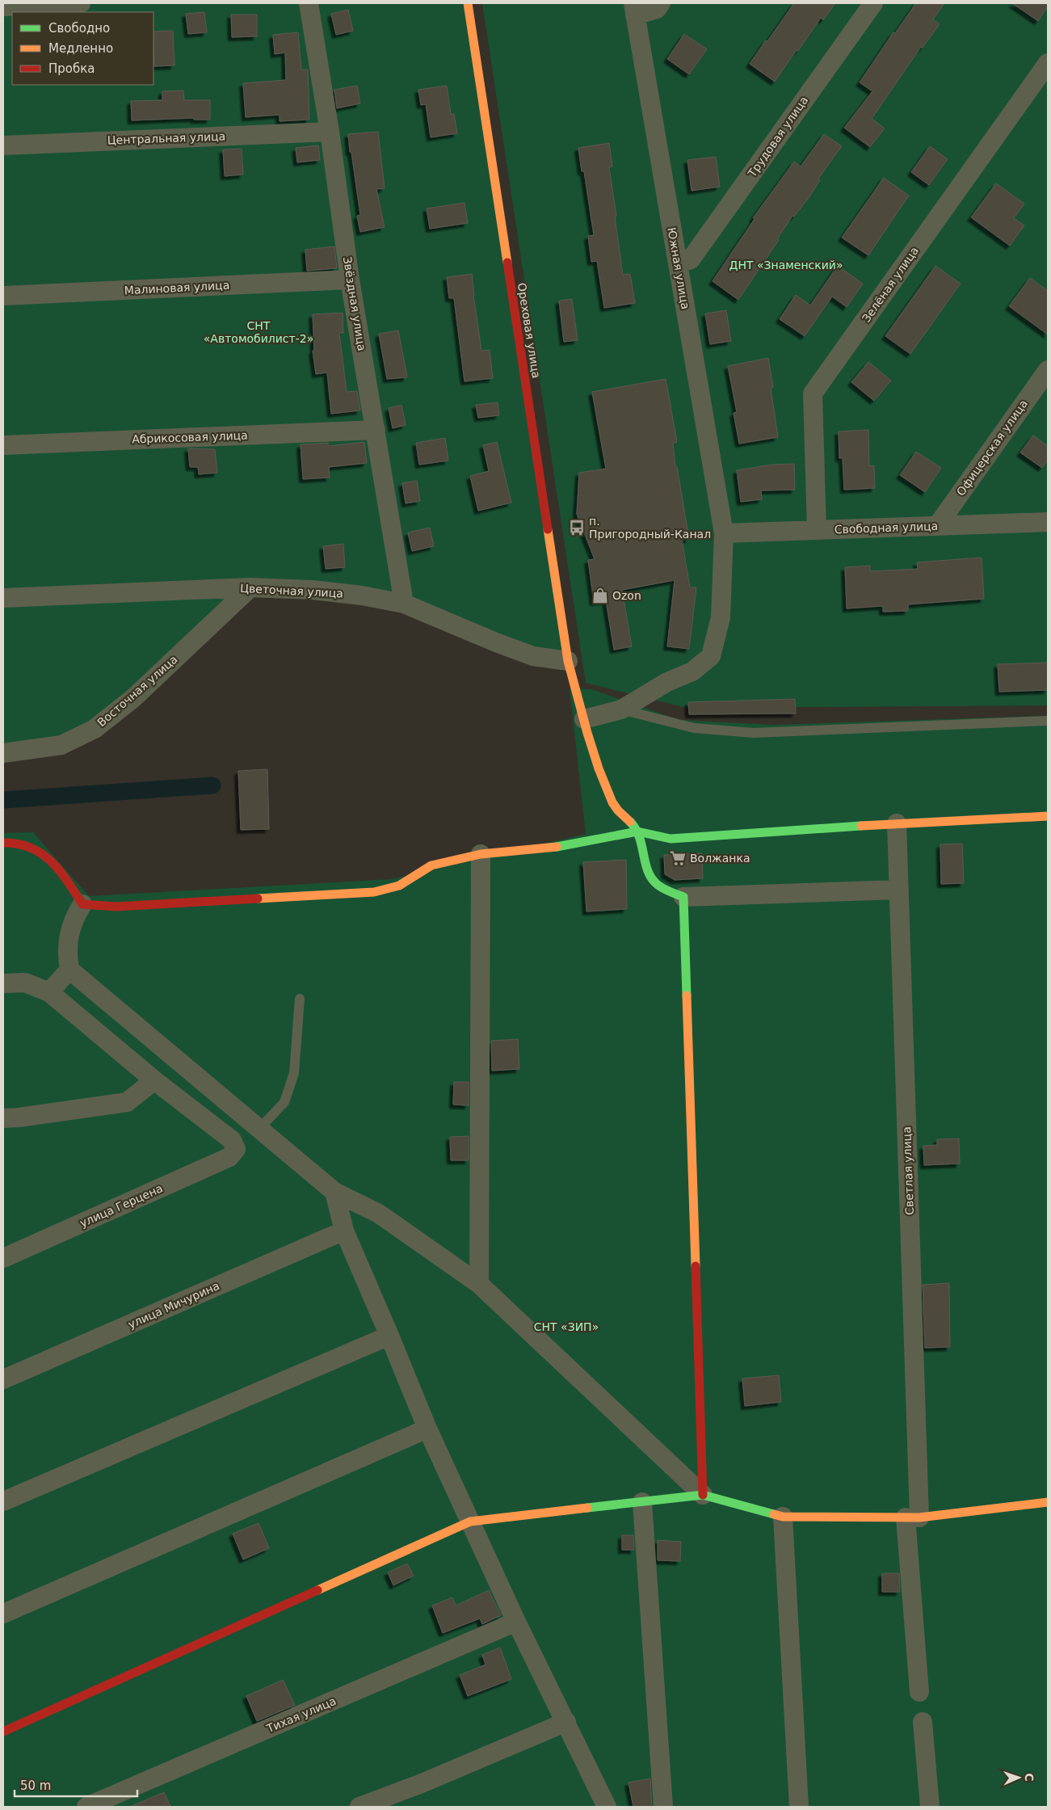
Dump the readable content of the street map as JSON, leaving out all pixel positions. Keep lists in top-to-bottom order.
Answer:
{
  "streets": {
    "street": [
      "Трудовая улица",
      "Центральная улица",
      "Южная улица",
      "Зелёная улица",
      "Малиновая улица",
      "Звёздная улица",
      "Ореховая улица",
      "Абрикосовая улица",
      "Офицерская улица",
      "Свободная улица",
      "Цветочная улица",
      "Восточная улица",
      "Светлая улица",
      "улица Герцена",
      "улица Мичурина",
      "Тихая улица"
    ]
  },
  "crossings": [
    ["Трудовая улица", "Южная улица"],
    ["Центральная улица", "Звёздная улица"],
    ["Южная улица", "Ореховая улица"],
    ["Южная улица", "Свободная улица"],
    ["Зелёная улица", "Свободная улица"],
    ["Малиновая улица", "Звёздная улица"],
    ["Звёздная улица", "Абрикосовая улица"],
    ["Звёздная улица", "Цветочная улица"],
    ["Ореховая улица", "Цветочная улица"],
    ["Офицерская улица", "Свободная улица"],
    ["Цветочная улица", "Восточная улица"]
  ],
  "parks": ["ДНТ «Знаменский»", "СНТ «Автомобилист-2»", "СНТ «ЗИП»"],
  "places": {
    "bus stop": ["п. Пригородный-Канал"],
    "shop": ["Ozon"],
    "supermarket": ["Волжанка"]
  },
  "legend": ["Свободно", "Медленно", "Пробка"],
  "scale_bar": "50 m",
  "north": "right"
}
